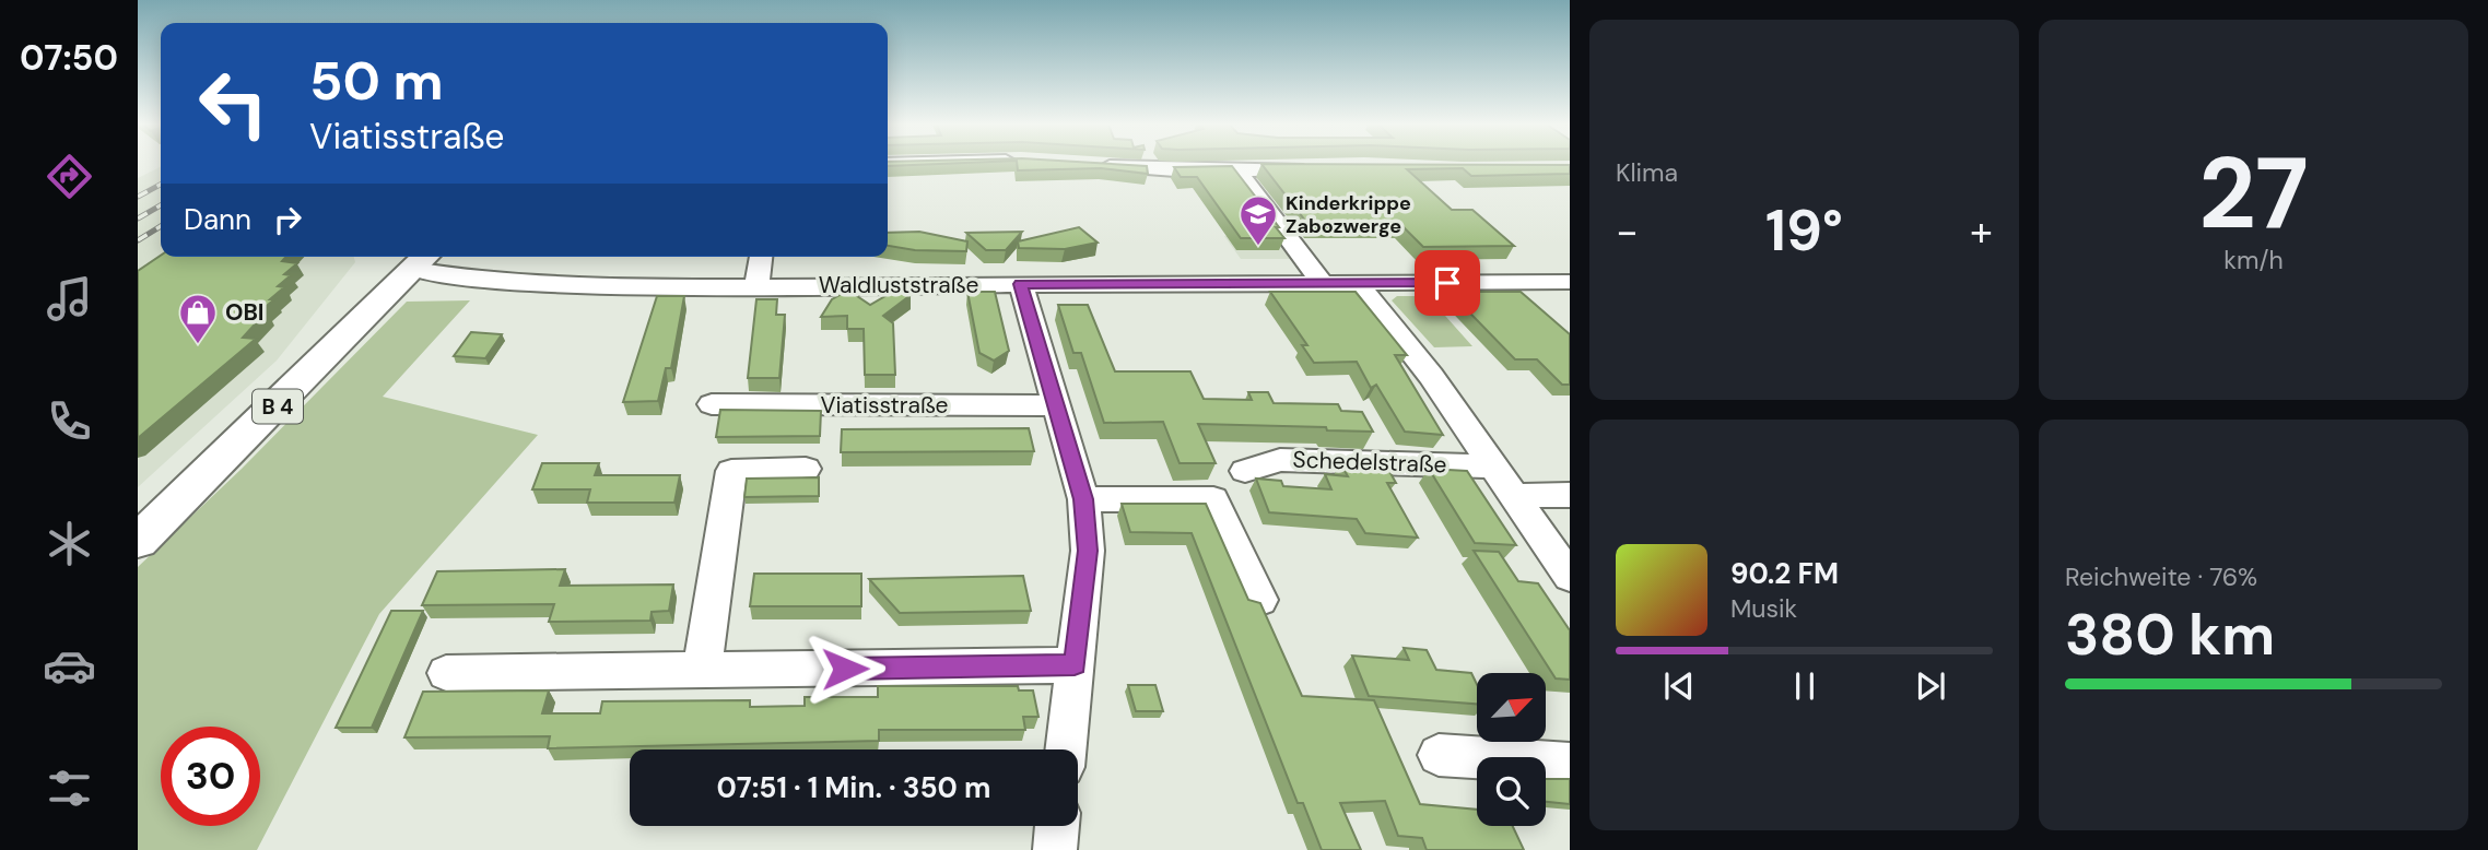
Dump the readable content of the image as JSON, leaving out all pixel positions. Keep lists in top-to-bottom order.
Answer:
{
  "streets": {
    "main road": ["B 4"],
    "street": ["Waldluststraße", "Viatisstraße", "Schedelstraße"]
  },
  "crossings": [
    ["Waldluststraße", "Schedelstraße"]
  ],
  "places": {
    "school or university": ["Kinderkrippe Zabozwerge"],
    "shop": ["OBI"]
  },
  "north": "top right",
  "page": {
    "tabs": "07:50",
    "tile": [
      "Klima",
      ["27", "km/h"],
      ["Reichweite · 76%", "380 km"]
    ],
    "turn": ["50 m", "Viatisstraße"],
    "then": "Dann",
    "heat": ["−", "19°", "+"],
    "song": ["90.2 FM", "Musik"],
    "limit": "30",
    "trip": "07:51 · 1 Min. · 350 m"
  }
}
